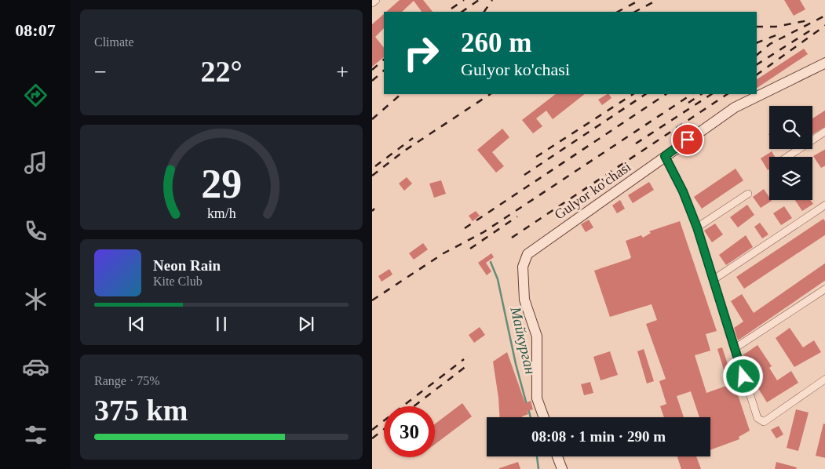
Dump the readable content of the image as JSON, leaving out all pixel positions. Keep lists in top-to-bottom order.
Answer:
{
  "streets": {
    "street": ["Gulyor ko'chasi"]
  },
  "water": ["Майкурган"],
  "page": {
    "tabs": "08:07",
    "tile": [
      "Climate",
      ["Range · 75%", "375 km"]
    ],
    "turn": ["260 m", "Gulyor ko'chasi"],
    "heat": ["−", "22°", "+"],
    "song": ["Neon Rain", "Kite Club"],
    "limit": "30",
    "trip": "08:08 · 1 min · 290 m",
    "gauge": ["29", "km/h"]
  }
}
